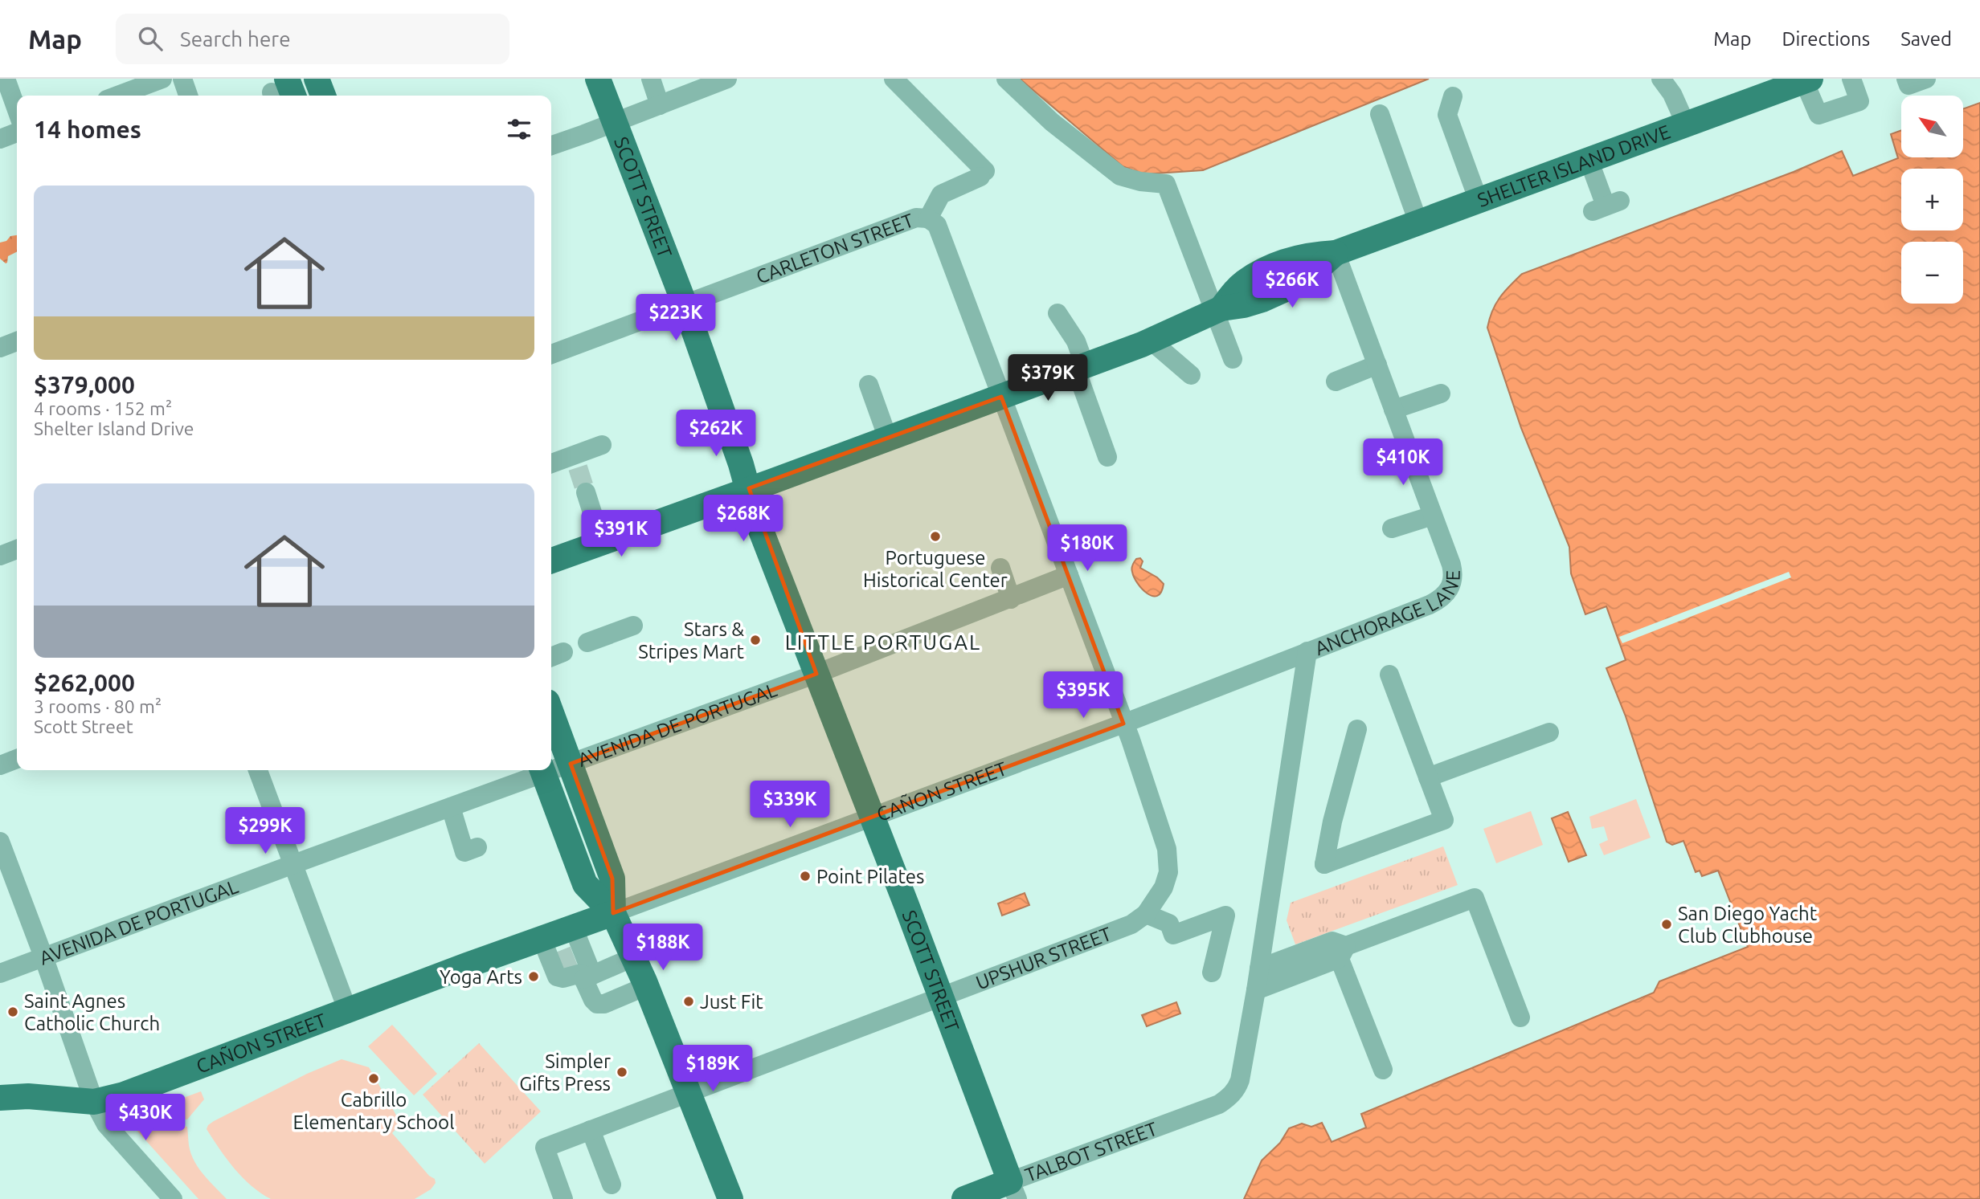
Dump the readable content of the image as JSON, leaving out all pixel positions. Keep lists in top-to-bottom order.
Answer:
{
  "streets": {
    "main road": [
      "SHELTER ISLAND DRIVE",
      "SCOTT STREET",
      "CAÑON STREET",
      "TALBOT STREET"
    ],
    "street": [
      "CARLETON STREET",
      "ANCHORAGE LANE",
      "AVENIDA DE PORTUGAL",
      "UPSHUR STREET"
    ]
  },
  "crossings": [
    ["SHELTER ISLAND DRIVE", "SCOTT STREET"],
    ["SHELTER ISLAND DRIVE", "ANCHORAGE LANE"],
    ["SCOTT STREET", "CARLETON STREET"],
    ["SCOTT STREET", "AVENIDA DE PORTUGAL"],
    ["SCOTT STREET", "CAÑON STREET"],
    ["SCOTT STREET", "UPSHUR STREET"],
    ["SCOTT STREET", "TALBOT STREET"],
    ["ANCHORAGE LANE", "CAÑON STREET"],
    ["ANCHORAGE LANE", "TALBOT STREET"]
  ],
  "districts": ["LITTLE PORTUGAL"],
  "places": [
    "Portuguese Historical Center",
    "Stars & Stripes Mart",
    "Point Pilates",
    "San Diego Yacht Club Clubhouse",
    "Yoga Arts",
    "Just Fit",
    "Saint Agnes Catholic Church",
    "Simpler Gifts Press",
    "Cabrillo Elementary School"
  ],
  "north": "top left",
  "page": {
    "header": "Map",
    "search": "Search here",
    "nav": ["Map", "Directions", "Saved"],
    "map_buttons": ["+", "−"],
    "heading": "14 homes",
    "list": [
      {
        "name": "$379,000",
        "note": "4 rooms · 152 m² · Shelter Island Drive"
      },
      {
        "name": "$262,000",
        "note": "3 rooms · 80 m² · Scott Street"
      }
    ],
    "price": [
      "$266K",
      "$223K",
      "$379K",
      "$262K",
      "$410K",
      "$268K",
      "$391K",
      "$180K",
      "$395K",
      "$339K",
      "$299K",
      "$188K",
      "$189K",
      "$430K"
    ]
  }
}
